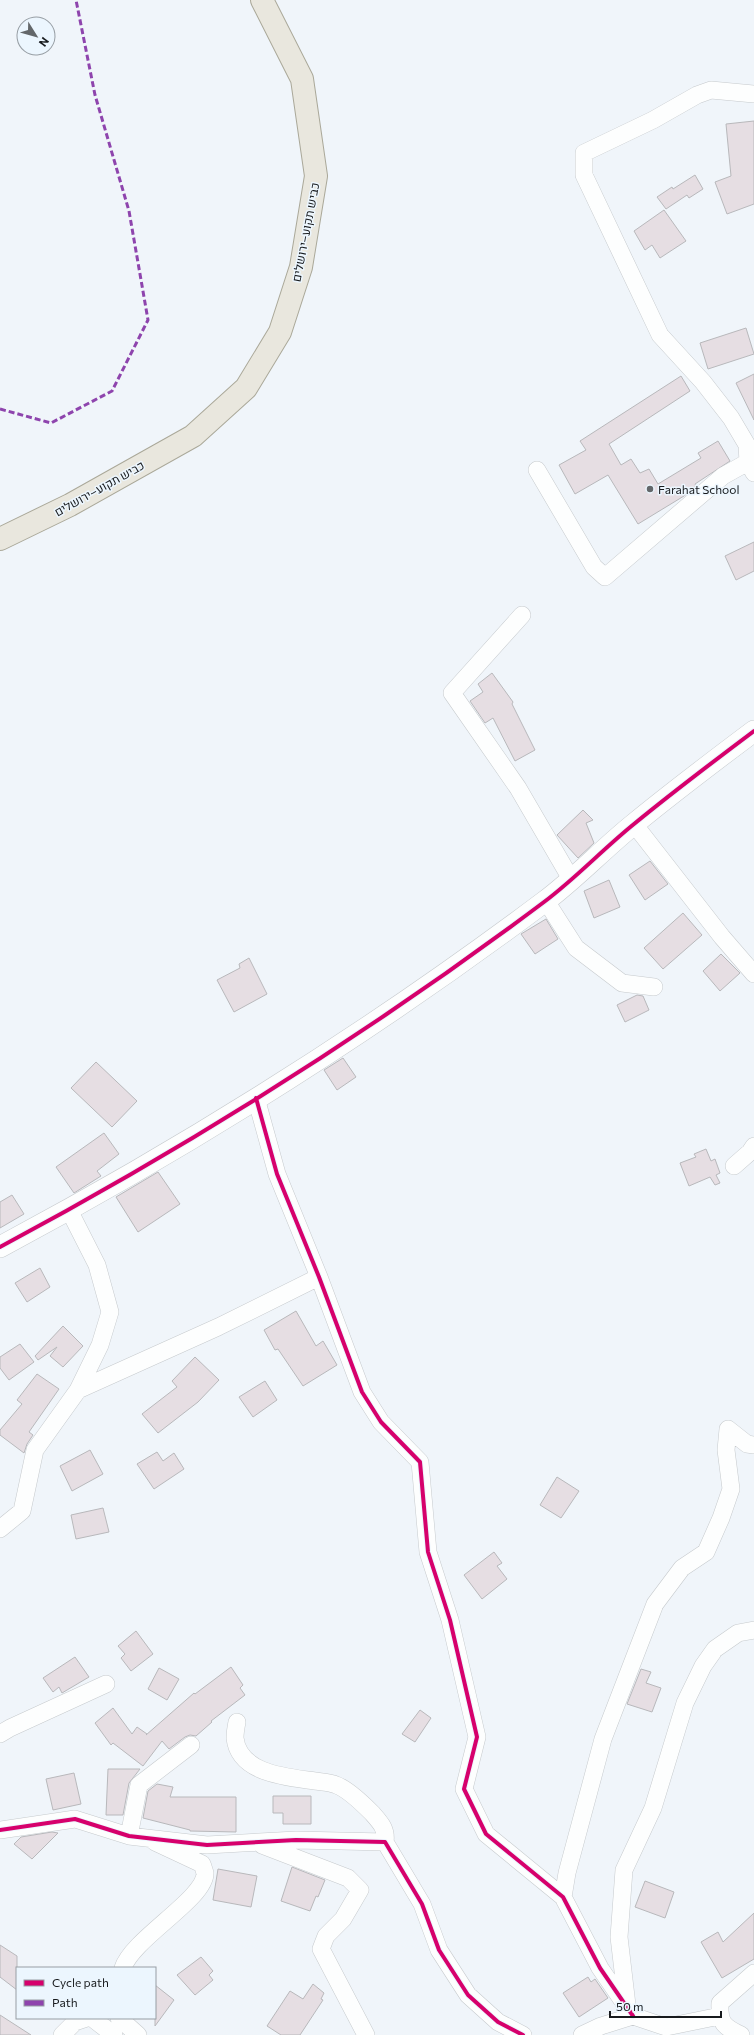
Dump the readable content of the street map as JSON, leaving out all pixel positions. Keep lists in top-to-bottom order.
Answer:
{
  "streets": {
    "main road": ["כביש תקוע–ירושלים"]
  },
  "places": ["Farahat School"],
  "legend": ["Cycle path", "Path"],
  "scale_bar": "50 m",
  "north": "bottom right"
}
